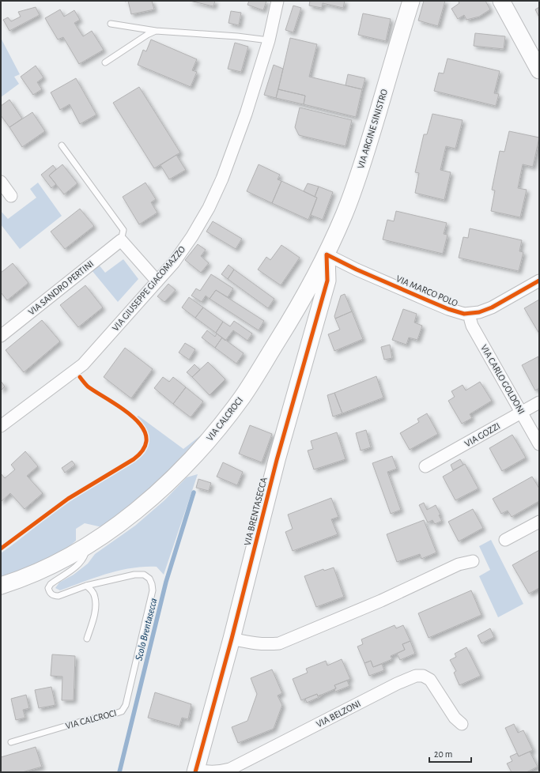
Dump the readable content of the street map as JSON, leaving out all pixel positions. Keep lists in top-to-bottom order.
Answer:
{
  "streets": {
    "main road": ["VIA ARGINE SINISTRO", "VIA CALCROCI", "VIA BRENTASECCA"],
    "street": [
      "VIA SANDRO PERTINI",
      "VIA GIUSEPPE GIACOMAZZO",
      "VIA MARCO POLO",
      "VIA CARLO GOLDONI",
      "VIA GOZZI",
      "VIA BELZONI"
    ]
  },
  "crossings": [
    ["VIA ARGINE SINISTRO", "VIA MARCO POLO"],
    ["VIA ARGINE SINISTRO", "VIA CALCROCI"],
    ["VIA ARGINE SINISTRO", "VIA BRENTASECCA"],
    ["VIA MARCO POLO", "VIA CARLO GOLDONI"],
    ["VIA MARCO POLO", "VIA CALCROCI"],
    ["VIA MARCO POLO", "VIA BRENTASECCA"],
    ["VIA CARLO GOLDONI", "VIA GOZZI"],
    ["VIA CALCROCI", "VIA BRENTASECCA"],
    ["VIA BRENTASECCA", "VIA BELZONI"]
  ],
  "water": ["Scolo Brentasecca"],
  "scale_bar": "20 m"
}
